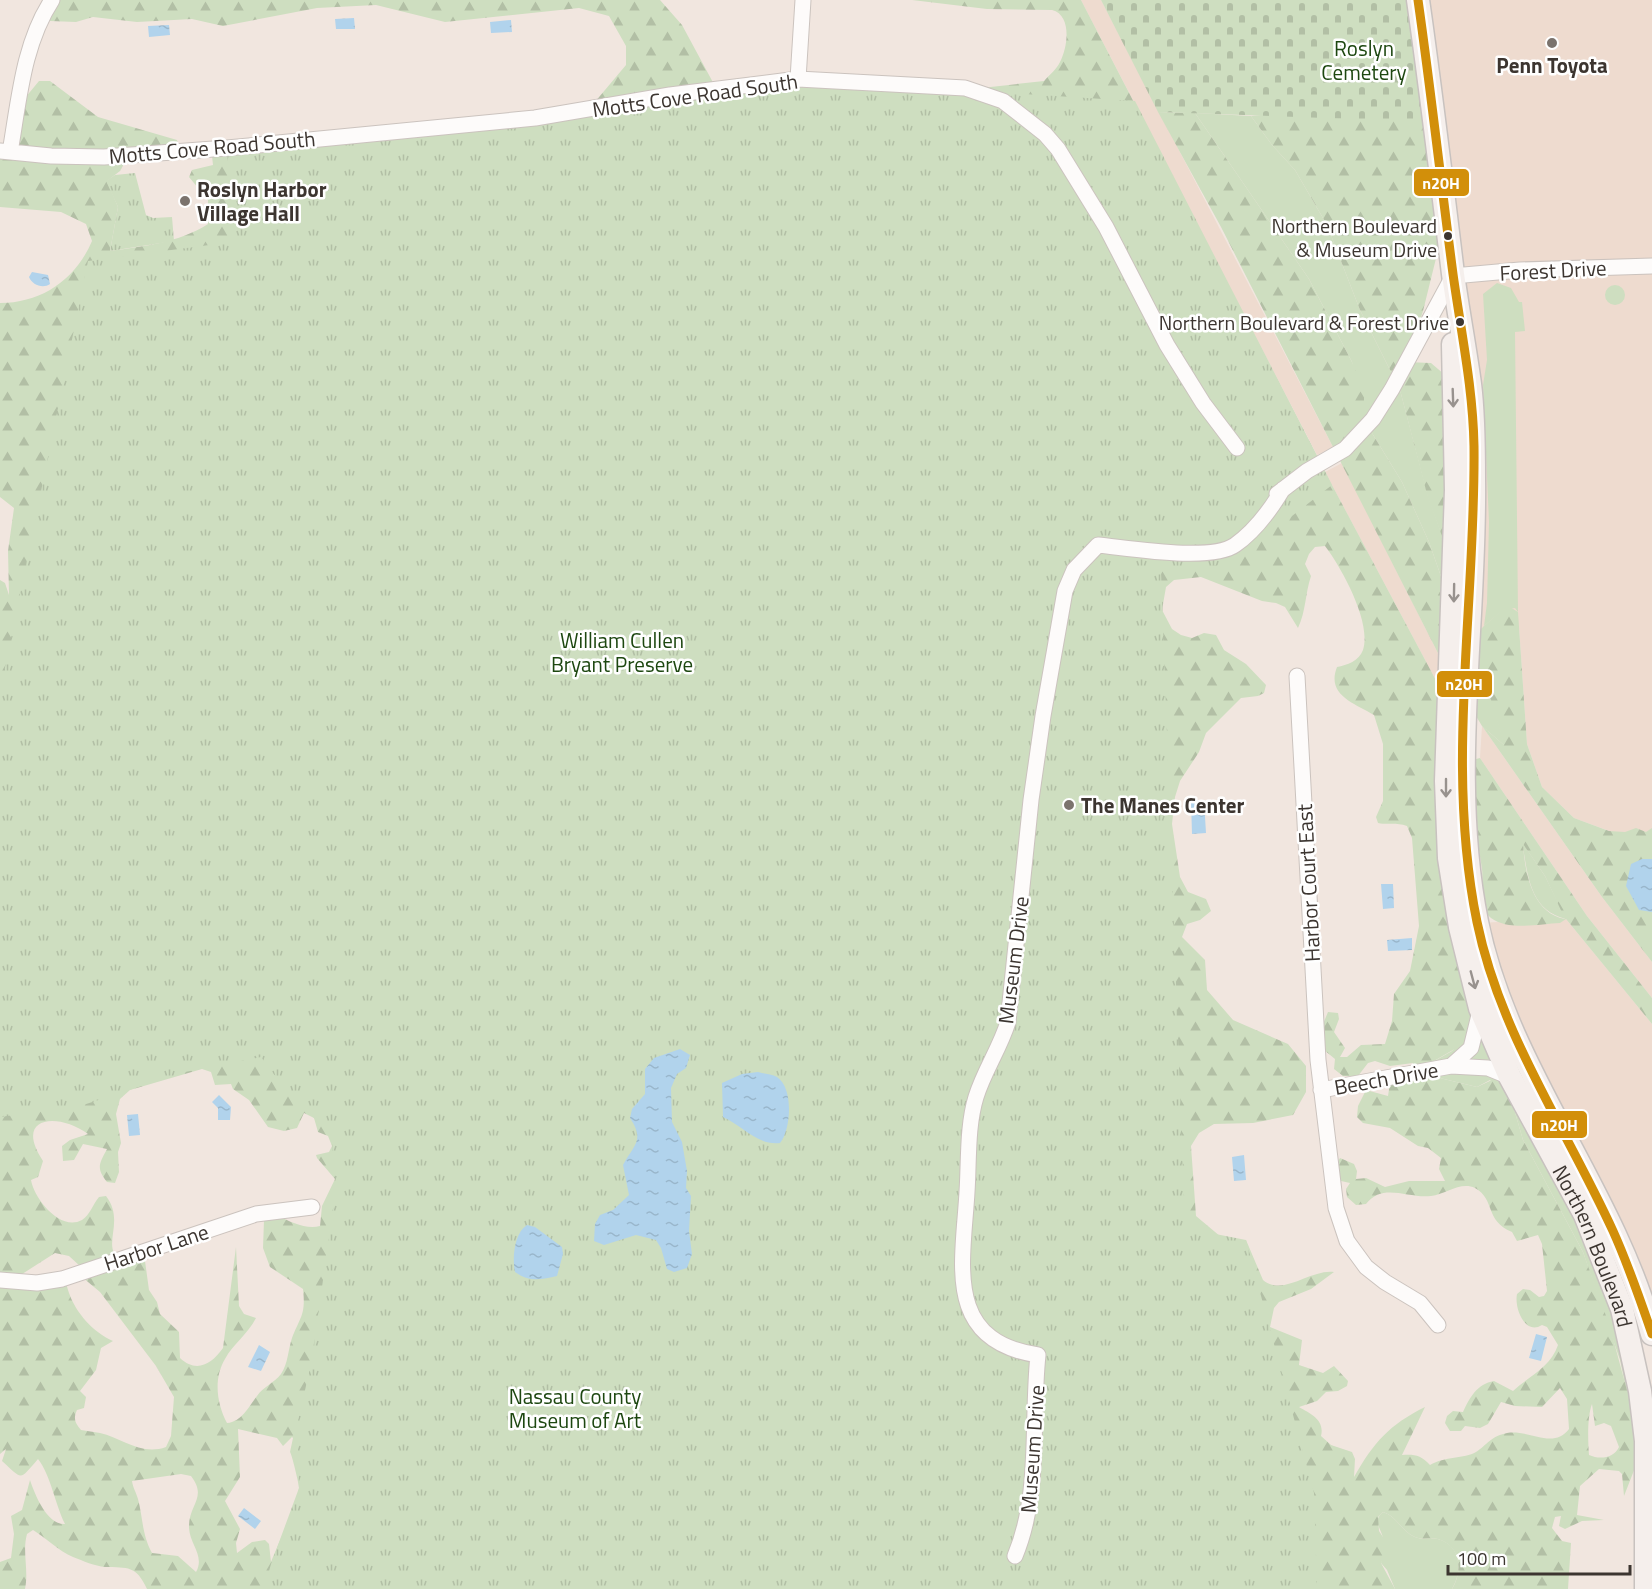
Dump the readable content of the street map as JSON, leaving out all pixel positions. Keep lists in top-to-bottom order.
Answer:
{
  "streets": {
    "main road": ["Northern Boulevard"],
    "street": [
      "Motts Cove Road South",
      "Forest Drive",
      "Harbor Court East",
      "Museum Drive",
      "Beech Drive",
      "Harbor Lane"
    ]
  },
  "crossings": [
    ["Forest Drive", "Museum Drive"],
    ["Forest Drive", "Northern Boulevard"],
    ["Harbor Court East", "Beech Drive"],
    ["Museum Drive", "Northern Boulevard"],
    ["Beech Drive", "Northern Boulevard"]
  ],
  "parks": ["Roslyn Cemetery", "William Cullen Bryant Preserve", "Nassau County Museum of Art"],
  "places": [
    "Penn Toyota",
    "Roslyn Harbor Village Hall",
    "Northern Boulevard & Museum Drive",
    "Northern Boulevard & Forest Drive",
    "The Manes Center"
  ],
  "lines": ["transit line n20H"],
  "scale_bar": "100 m"
}
